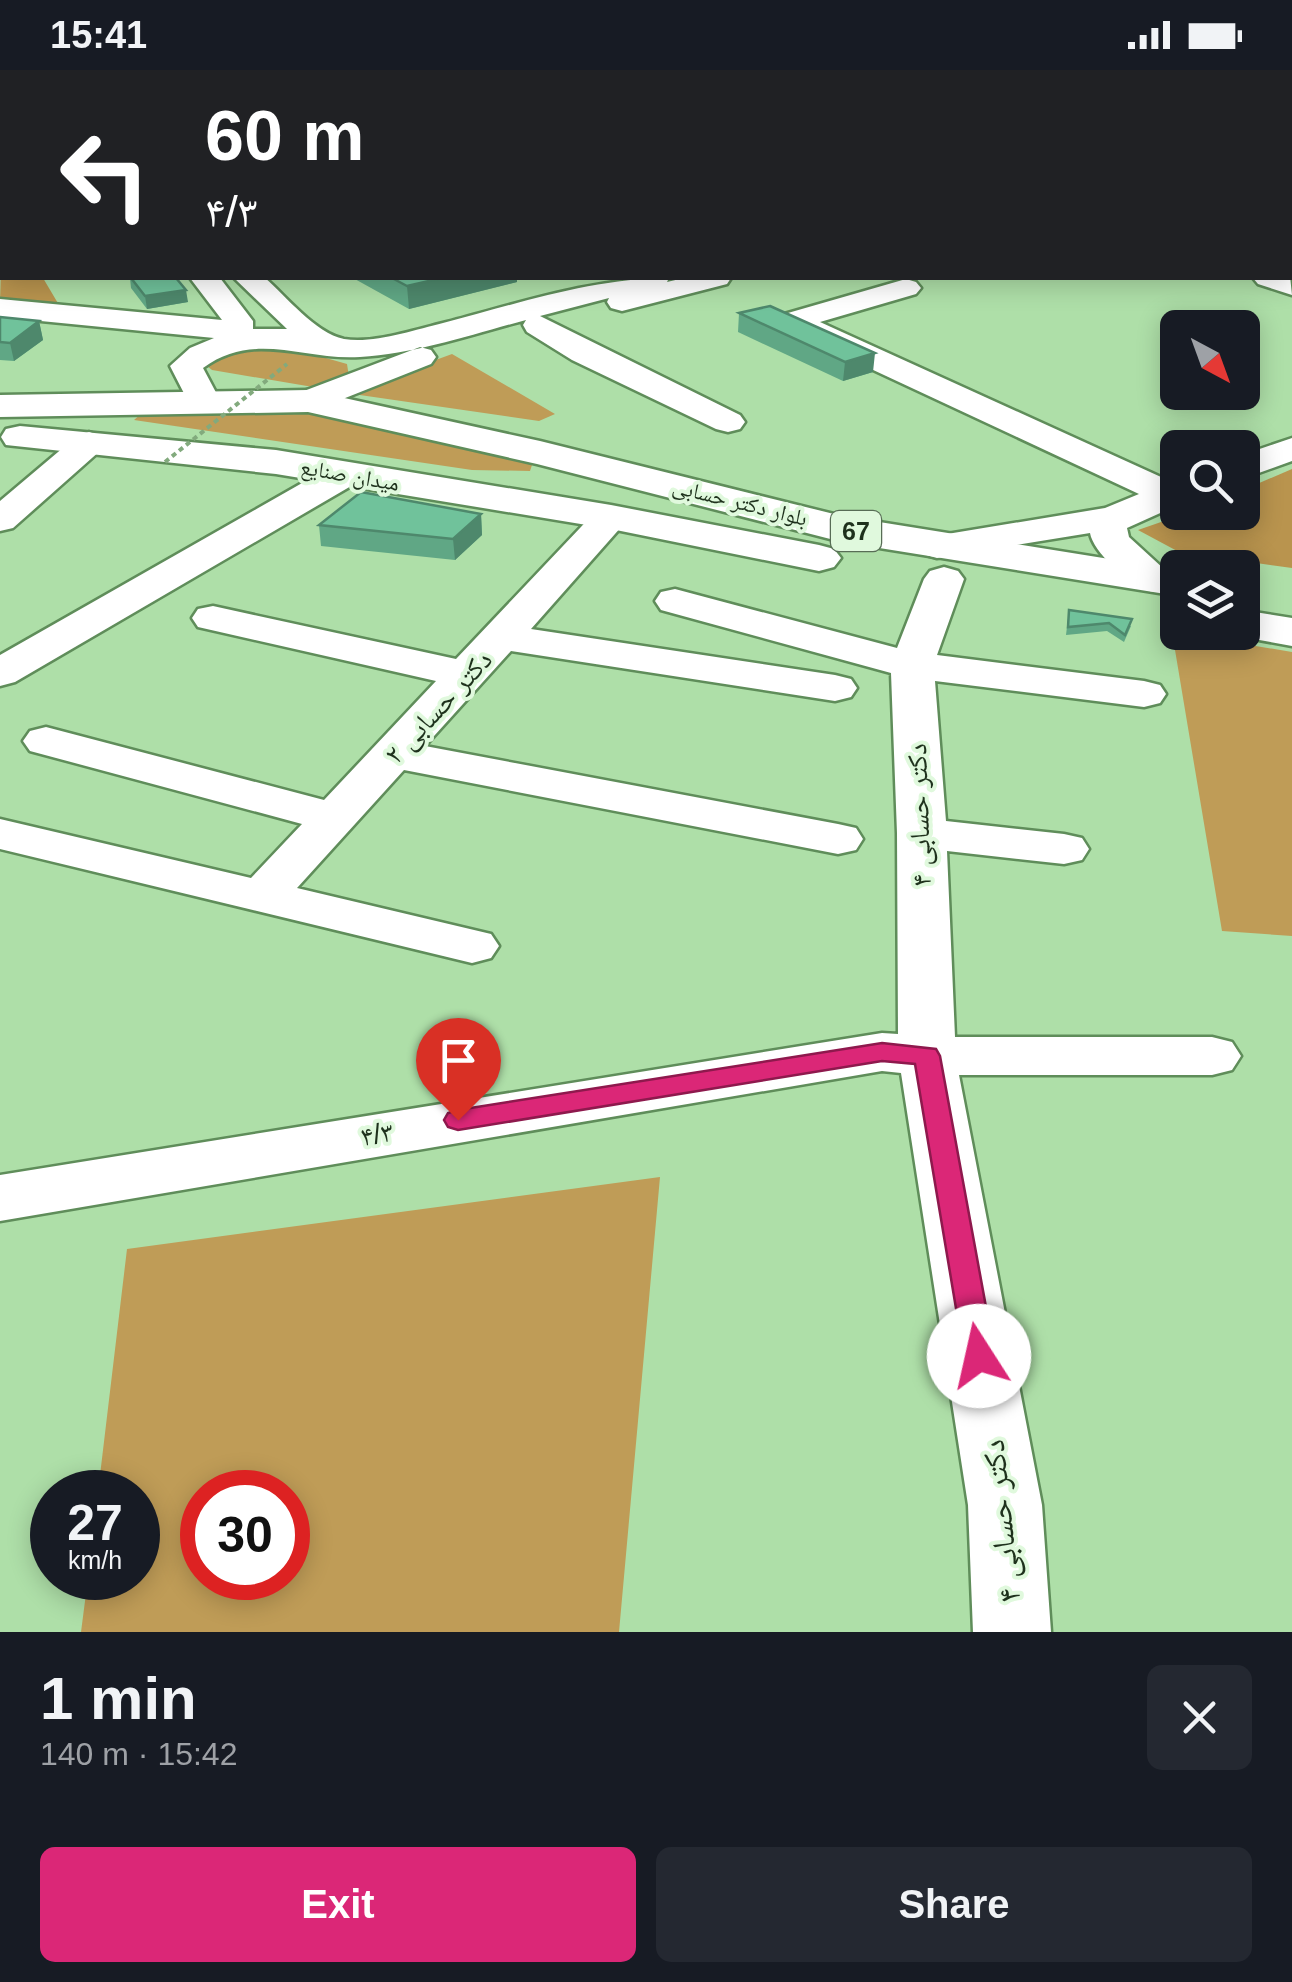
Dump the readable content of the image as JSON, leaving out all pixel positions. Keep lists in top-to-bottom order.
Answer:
{
  "streets": {
    "main road": ["میدان صنایع", "بلوار دکتر حسابی", "67"],
    "street": [
      "دکتر حسابی ۲",
      "دکتر حسابی ۴",
      "۴/۳",
      "۴ دکتر حسابی"
    ]
  },
  "crossings": [
    ["میدان صنایع", "بلوار دکتر حسابی"],
    ["میدان صنایع", "67"],
    ["میدان صنایع", "دکتر حسابی ۲"],
    ["بلوار دکتر حسابی", "67"],
    ["بلوار دکتر حسابی", "دکتر حسابی ۲"],
    ["بلوار دکتر حسابی", "دکتر حسابی ۴"],
    ["دکتر حسابی ۴", "۴/۳"],
    ["دکتر حسابی ۴", "۴ دکتر حسابی"],
    ["۴/۳", "۴ دکتر حسابی"]
  ],
  "north": "bottom right",
  "page": {
    "status": "15:41",
    "turn": ["60 m", "۴/۳"],
    "speed": "27 km/h",
    "limit": "30",
    "heading": ["1 min", "140 m · 15:42"],
    "buttons": ["Exit", "Share"]
  }
}
